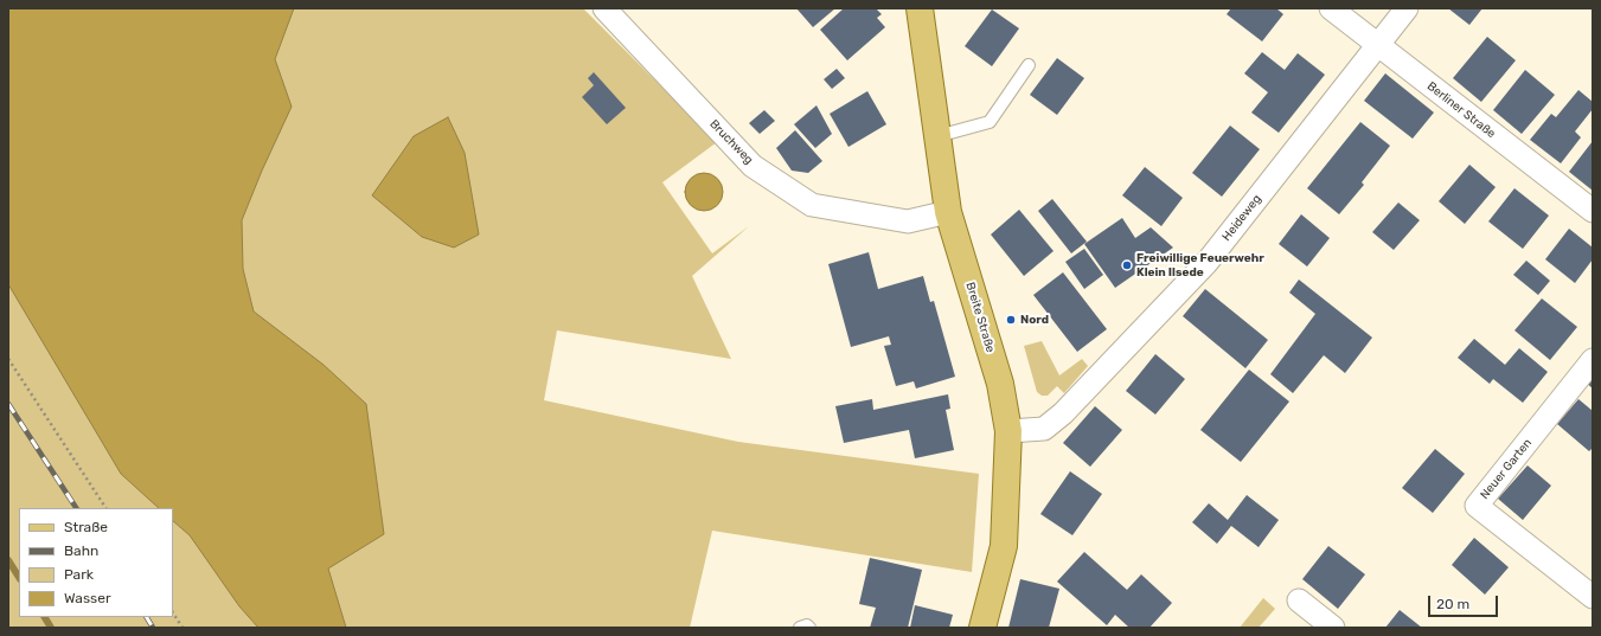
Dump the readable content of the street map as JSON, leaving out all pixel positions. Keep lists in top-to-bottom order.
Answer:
{
  "streets": {
    "main road": ["Breite Straße"],
    "street": [
      "Berliner Straße",
      "Bruchweg",
      "Heideweg",
      "Neuer Garten"
    ]
  },
  "crossings": [
    ["Berliner Straße", "Heideweg"],
    ["Bruchweg", "Breite Straße"],
    ["Heideweg", "Breite Straße"]
  ],
  "places": ["Freiwillige Feuerwehr Klein Ilsede", "Nord"],
  "legend": [
    "Straße",
    "Bahn",
    "Park",
    "Wasser"
  ],
  "scale_bar": "20 m"
}
